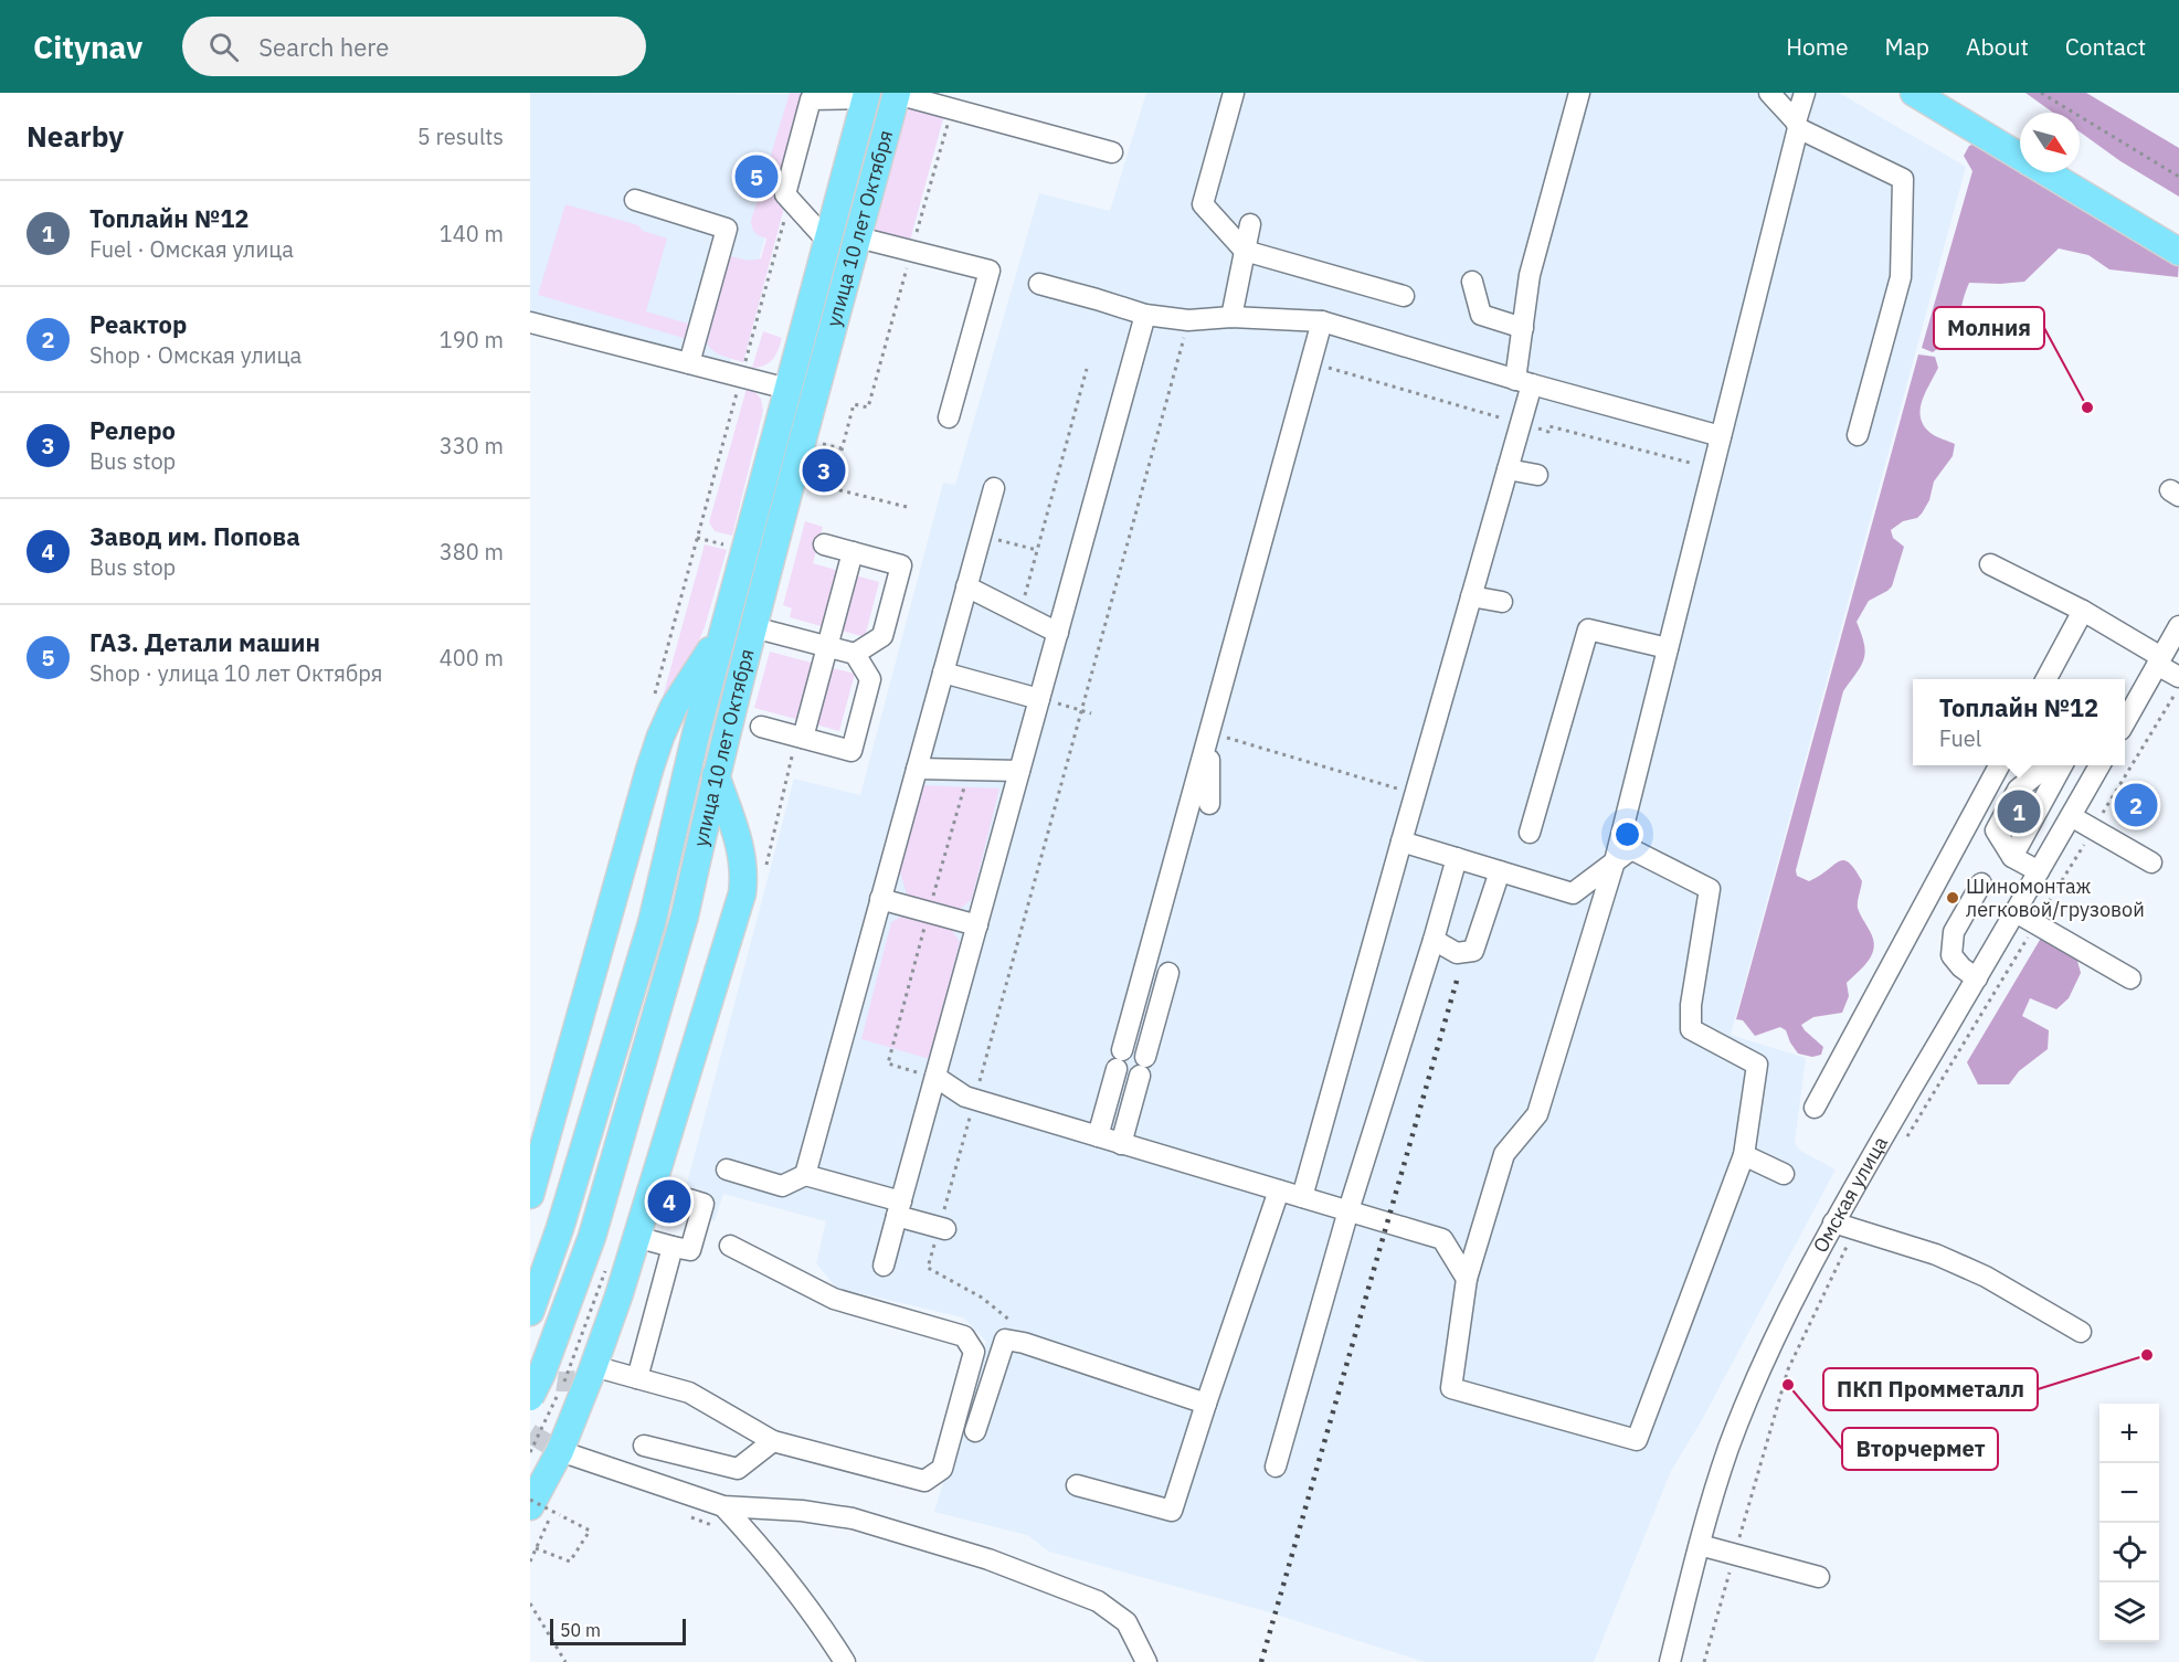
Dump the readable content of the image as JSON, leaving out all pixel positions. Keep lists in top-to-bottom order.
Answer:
{
  "streets": {
    "main road": ["улица 10 лет Октября"],
    "street": ["Омская улица"]
  },
  "places": [
    "Молния",
    "Шиномонтаж легковой/грузовой",
    "ПКП Промметалл",
    "Вторчермет"
  ],
  "scale_bar": "50 m",
  "north": "bottom right",
  "page": {
    "header": "Citynav",
    "search": "Search here",
    "nav": [
      "Home",
      "Map",
      "About",
      "Contact"
    ],
    "heading": ["Nearby", "5 results"],
    "pins": [
      "5",
      "3",
      "2",
      "1",
      "4"
    ],
    "list": [
      {
        "mark": "1",
        "name": "Топлайн №12",
        "note": "Fuel · Омская улица",
        "value": "140 m"
      },
      {
        "mark": "2",
        "name": "Реактор",
        "note": "Shop · Омская улица",
        "value": "190 m"
      },
      {
        "mark": "3",
        "name": "Релеро",
        "note": "Bus stop",
        "value": "330 m"
      },
      {
        "mark": "4",
        "name": "Завод им. Попова",
        "note": "Bus stop",
        "value": "380 m"
      },
      {
        "mark": "5",
        "name": "ГАЗ. Детали машин",
        "note": "Shop · улица 10 лет Октября",
        "value": "400 m"
      }
    ],
    "popup": ["Топлайн №12", "Fuel"],
    "map_buttons": ["+", "−"],
    "scale": "50 m"
  }
}
